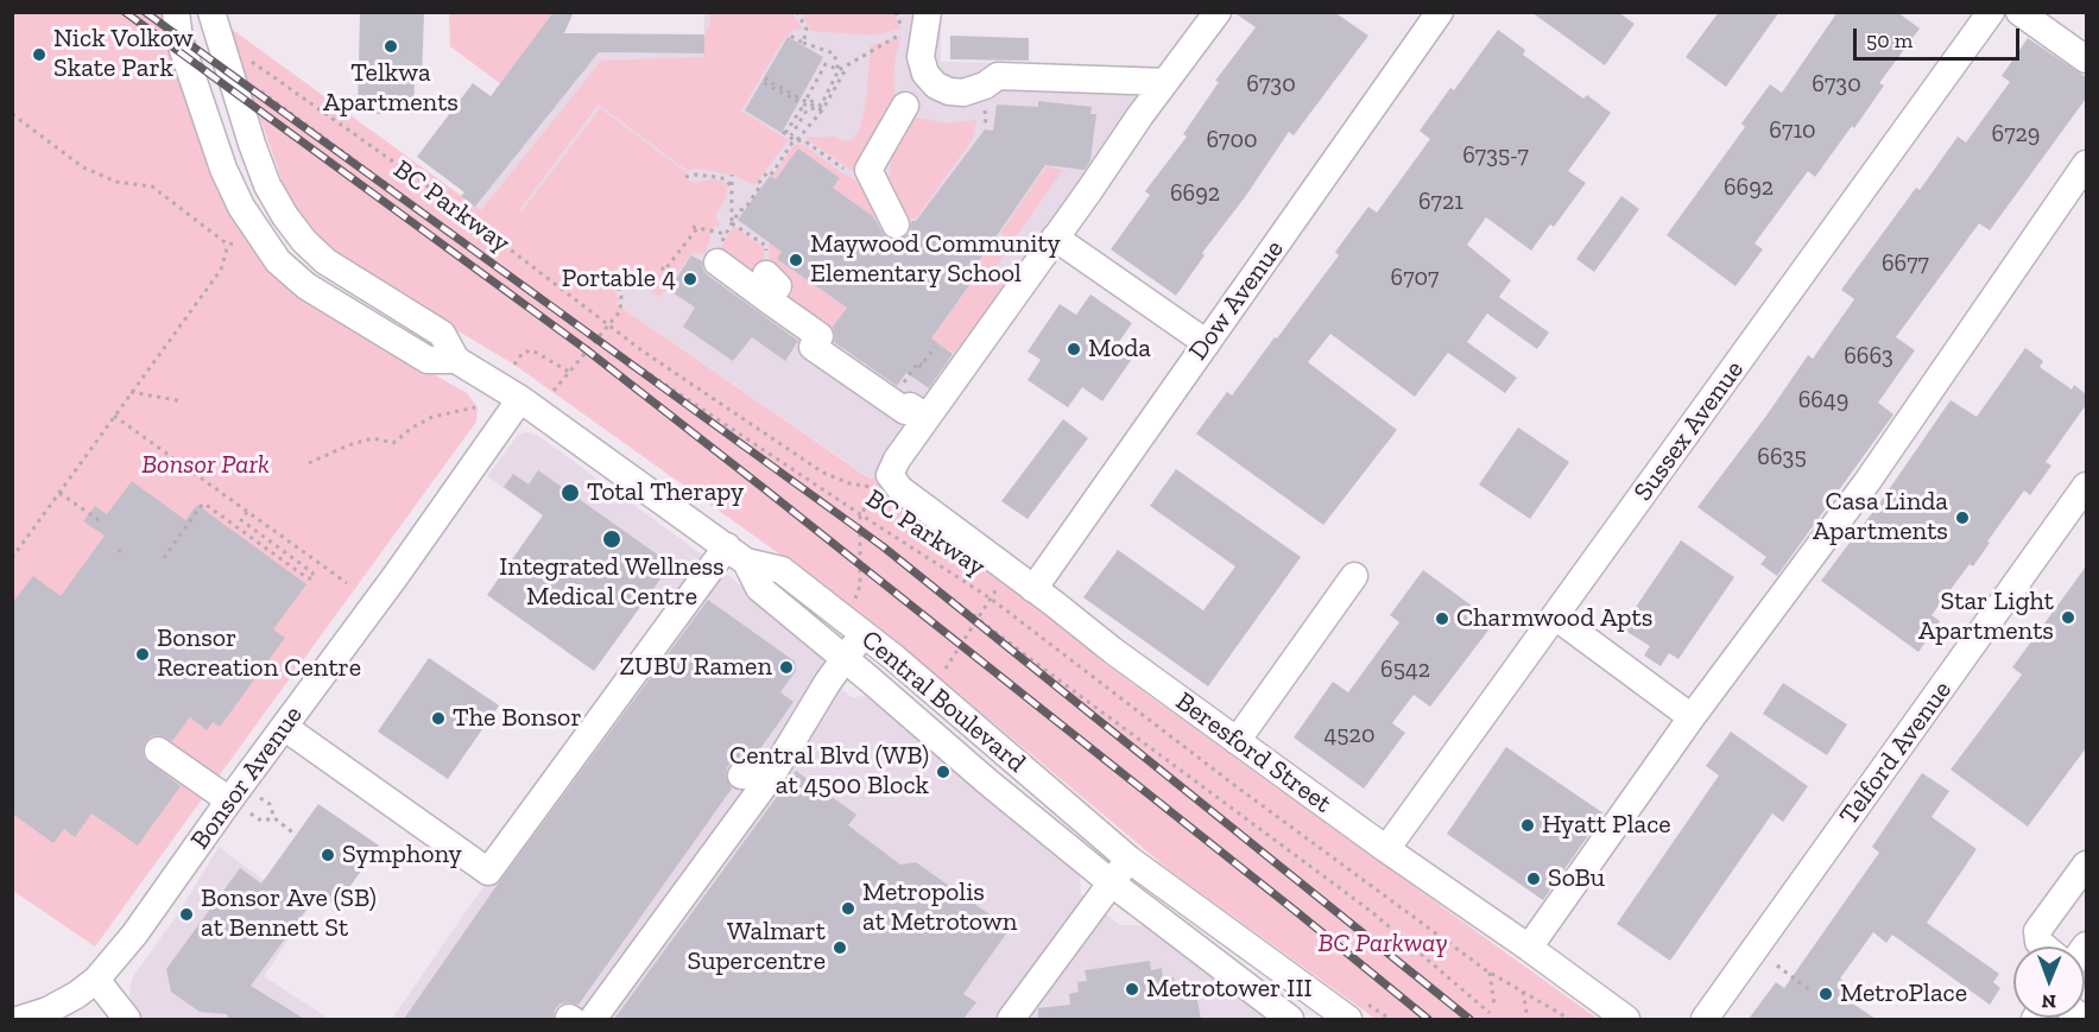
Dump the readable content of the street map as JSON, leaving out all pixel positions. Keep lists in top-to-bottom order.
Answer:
{
  "streets": {
    "street": [
      "Dow Avenue",
      "Sussex Avenue",
      "Central Boulevard",
      "Beresford Street",
      "Telford Avenue",
      "Bonsor Avenue"
    ],
    "path": ["BC Parkway"]
  },
  "crossings": [
    ["Dow Avenue", "Beresford Street"],
    ["Sussex Avenue", "Beresford Street"],
    ["Central Boulevard", "Bonsor Avenue"]
  ],
  "parks": ["Bonsor Park", "BC Parkway"],
  "places": [
    "Telkwa Apartments",
    "Nick Volkow Skate Park",
    "Maywood Community Elementary School",
    "Portable 4",
    "Moda",
    "Total Therapy",
    "Casa Linda Apartments",
    "Integrated Wellness Medical Centre",
    "Star Light Apartments",
    "Charmwood Apts",
    "Bonsor Recreation Centre",
    "ZUBU Ramen",
    "The Bonsor",
    "Central Blvd (WB) at 4500 Block",
    "Hyatt Place",
    "Symphony",
    "SoBu",
    "Metropolis at Metrotown",
    "Bonsor Ave (SB) at Bennett St",
    "Walmart Supercentre",
    "Metrotower III",
    "MetroPlace"
  ],
  "house_numbers": [
    "6730",
    "6730",
    "6710",
    "6729",
    "6700",
    "6735-7",
    "6692",
    "6692",
    "6721",
    "6677",
    "6707",
    "6663",
    "6649",
    "6635",
    "6542",
    "4520"
  ],
  "scale_bar": "50 m",
  "north": "bottom"
}
